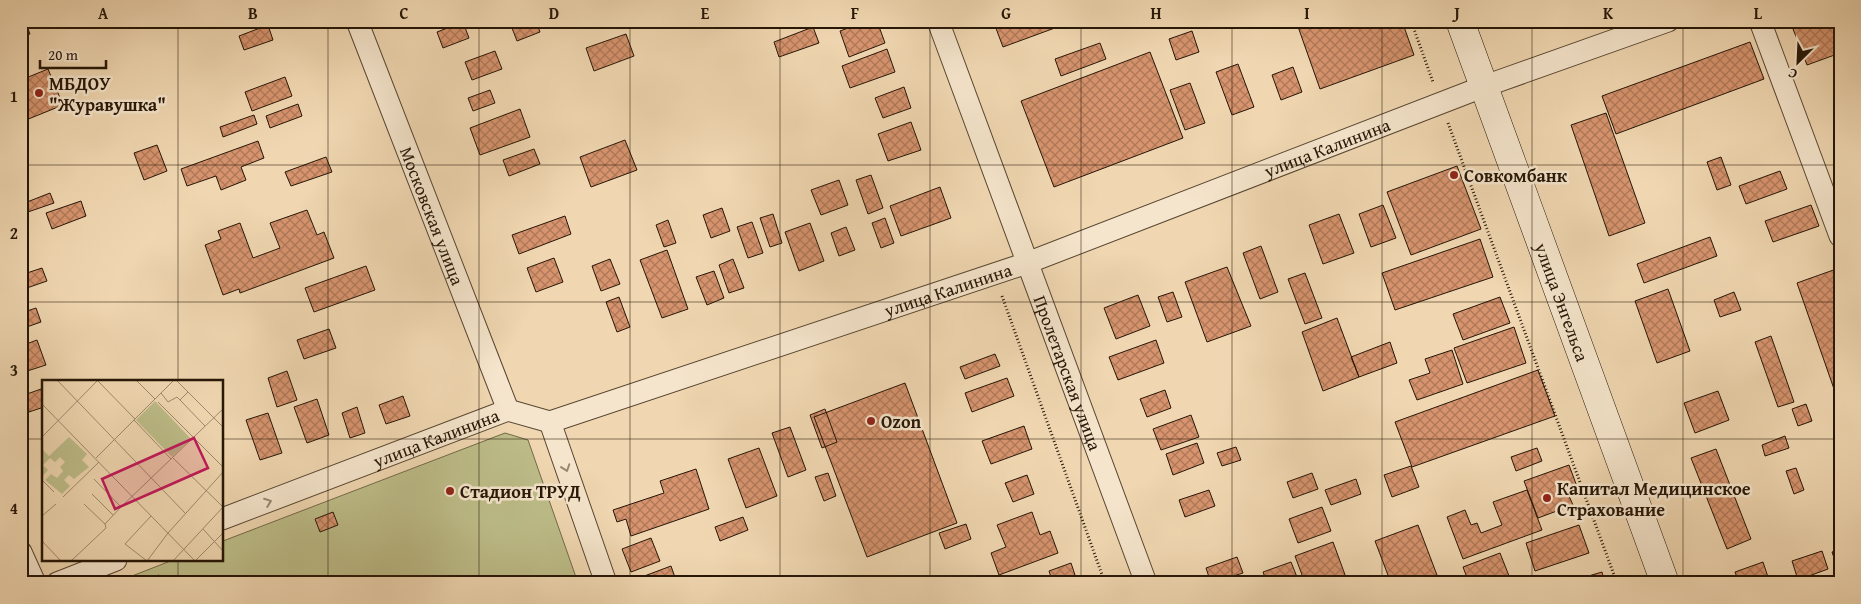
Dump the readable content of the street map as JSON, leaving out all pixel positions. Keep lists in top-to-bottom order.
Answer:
{
  "streets": {
    "main road": ["улица Энгельса"],
    "street": ["улица Калинина", "Московская улица", "Пролетарская улица"]
  },
  "crossings": [
    ["улица Калинина", "Московская улица"],
    ["улица Калинина", "улица Энгельса"],
    ["улица Калинина", "Пролетарская улица"]
  ],
  "places": [
    "МБДОУ \"Журавушка\"",
    "Совкомбанк",
    "Ozon",
    "Стадион ТРУД",
    "Капитал Медицинское Страхование"
  ],
  "scale_bar": "20 m",
  "north": "bottom left",
  "grid": {
    "columns": [
      "A",
      "B",
      "C",
      "D",
      "E",
      "F",
      "G",
      "H",
      "I",
      "J",
      "K",
      "L"
    ],
    "rows": [
      "1",
      "2",
      "3",
      "4"
    ]
  }
}
